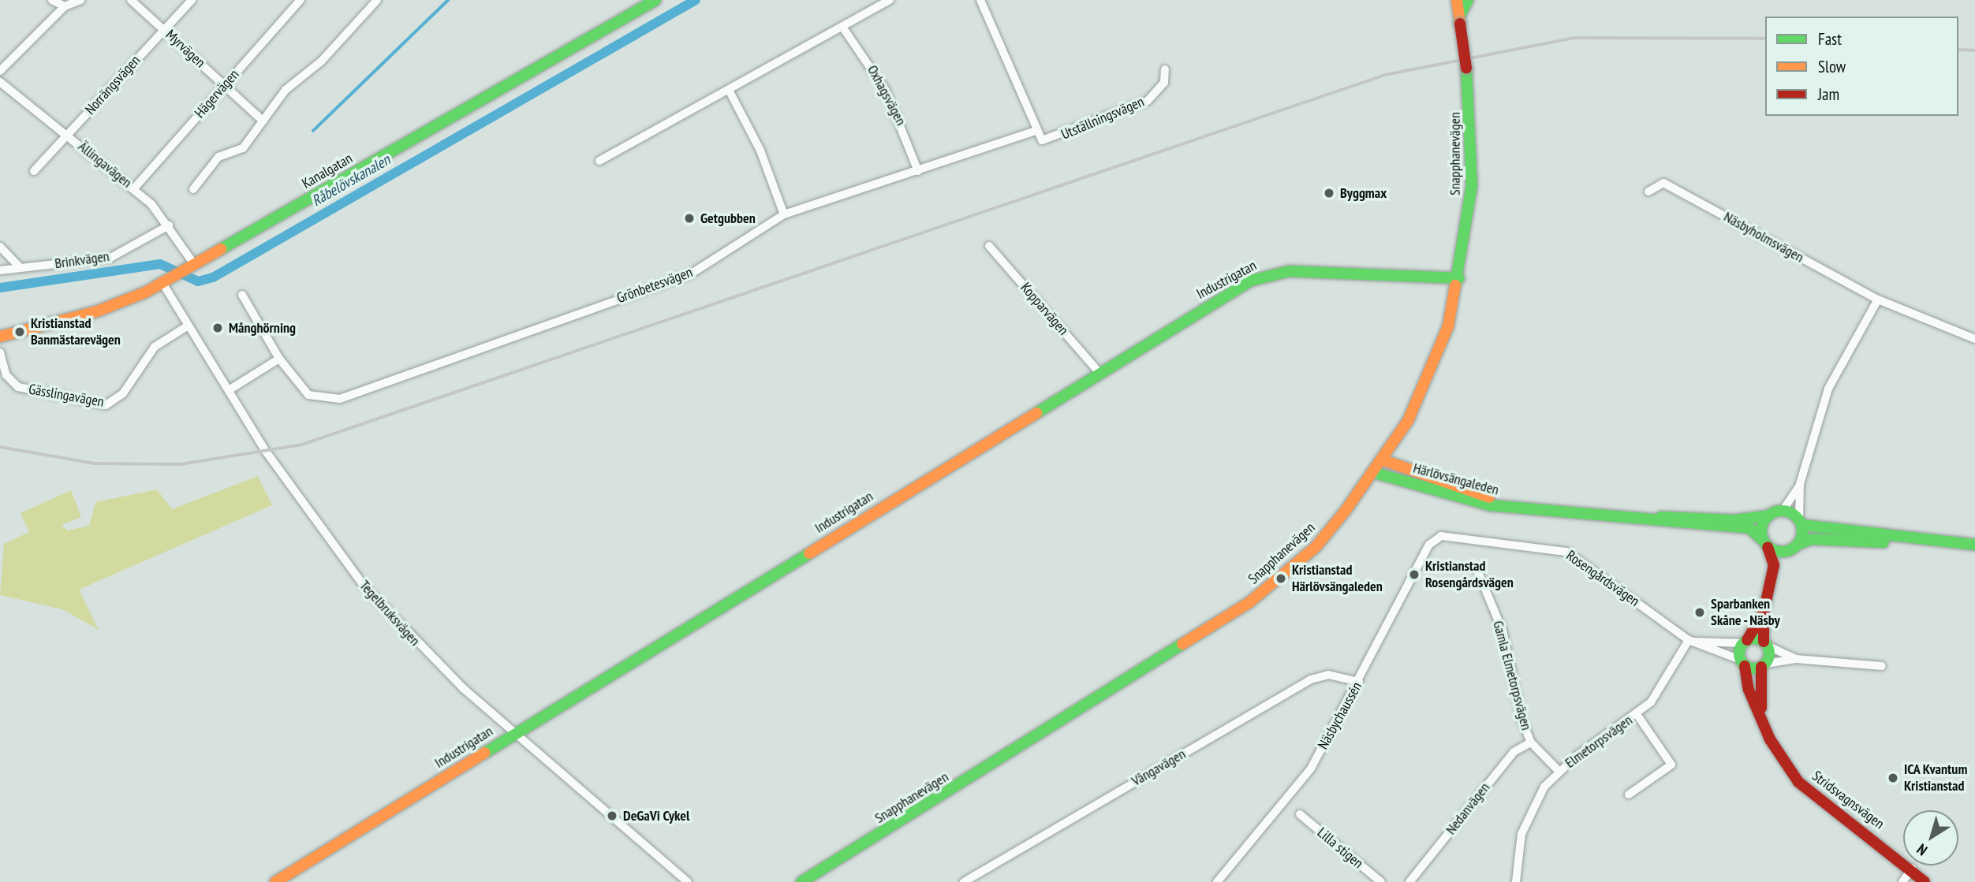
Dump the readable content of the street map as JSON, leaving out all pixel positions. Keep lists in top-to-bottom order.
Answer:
{
  "streets": {
    "street": [
      "Myrvägen",
      "Norrängsvägen",
      "Hägervägen",
      "Oxhagsvägen",
      "Utställningsvägen",
      "Snapphanevägen",
      "Ällingavägen",
      "Kanalgatan",
      "Näsbyholmsvägen",
      "Brinkvägen",
      "Industrigatan",
      "Grönbetesvägen",
      "Kopparvägen",
      "Gässlingavägen",
      "Härlövsängaleden",
      "Rosengårdsvägen",
      "Tegelbruksvägen",
      "Gamla Elmetorpsvägen",
      "Näsbychaussén",
      "Elmetorpsvägen",
      "Vångavägen",
      "Stridsvagnsvägen",
      "Nedanvägen",
      "Lilla stigen"
    ]
  },
  "crossings": [
    ["Myrvägen", "Norrängsvägen"],
    ["Myrvägen", "Hägervägen"],
    ["Norrängsvägen", "Ällingavägen"],
    ["Hägervägen", "Ällingavägen"],
    ["Oxhagsvägen", "Grönbetesvägen"],
    ["Utställningsvägen", "Grönbetesvägen"],
    ["Snapphanevägen", "Industrigatan"],
    ["Snapphanevägen", "Härlövsängaleden"],
    ["Ällingavägen", "Kanalgatan"],
    ["Ällingavägen", "Brinkvägen"],
    ["Kanalgatan", "Tegelbruksvägen"],
    ["Industrigatan", "Kopparvägen"],
    ["Industrigatan", "Tegelbruksvägen"],
    ["Gässlingavägen", "Tegelbruksvägen"],
    ["Rosengårdsvägen", "Näsbychaussén"],
    ["Rosengårdsvägen", "Elmetorpsvägen"],
    ["Rosengårdsvägen", "Stridsvagnsvägen"],
    ["Gamla Elmetorpsvägen", "Elmetorpsvägen"],
    ["Gamla Elmetorpsvägen", "Nedanvägen"],
    ["Näsbychaussén", "Vångavägen"]
  ],
  "water": ["Råbelövskanalen"],
  "places": [
    "Byggmax",
    "Getgubben",
    "Månghörning",
    "Kristianstad Banmästarevägen",
    "Kristianstad Rosengårdsvägen",
    "Kristianstad Härlövsängaleden",
    "Sparbanken Skåne - Näsby",
    "ICA Kvantum Kristianstad",
    "DeGaVi Cykel"
  ],
  "legend": ["Fast", "Slow", "Jam"],
  "north": "bottom left"
}
